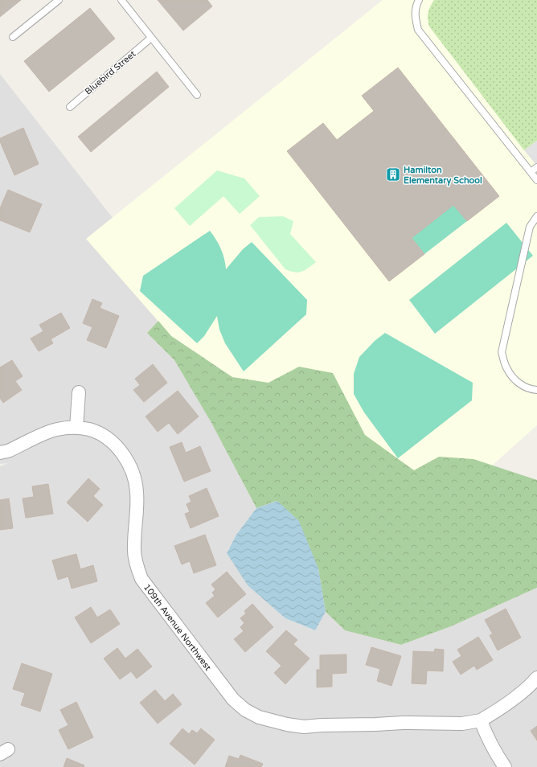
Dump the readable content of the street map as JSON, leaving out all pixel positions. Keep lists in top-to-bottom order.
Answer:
{
  "streets": {
    "street": ["109th Avenue Northwest"],
    "lane": ["Bluebird Street"]
  },
  "places": {
    "building": ["Hamilton Elementary School"]
  }
}
